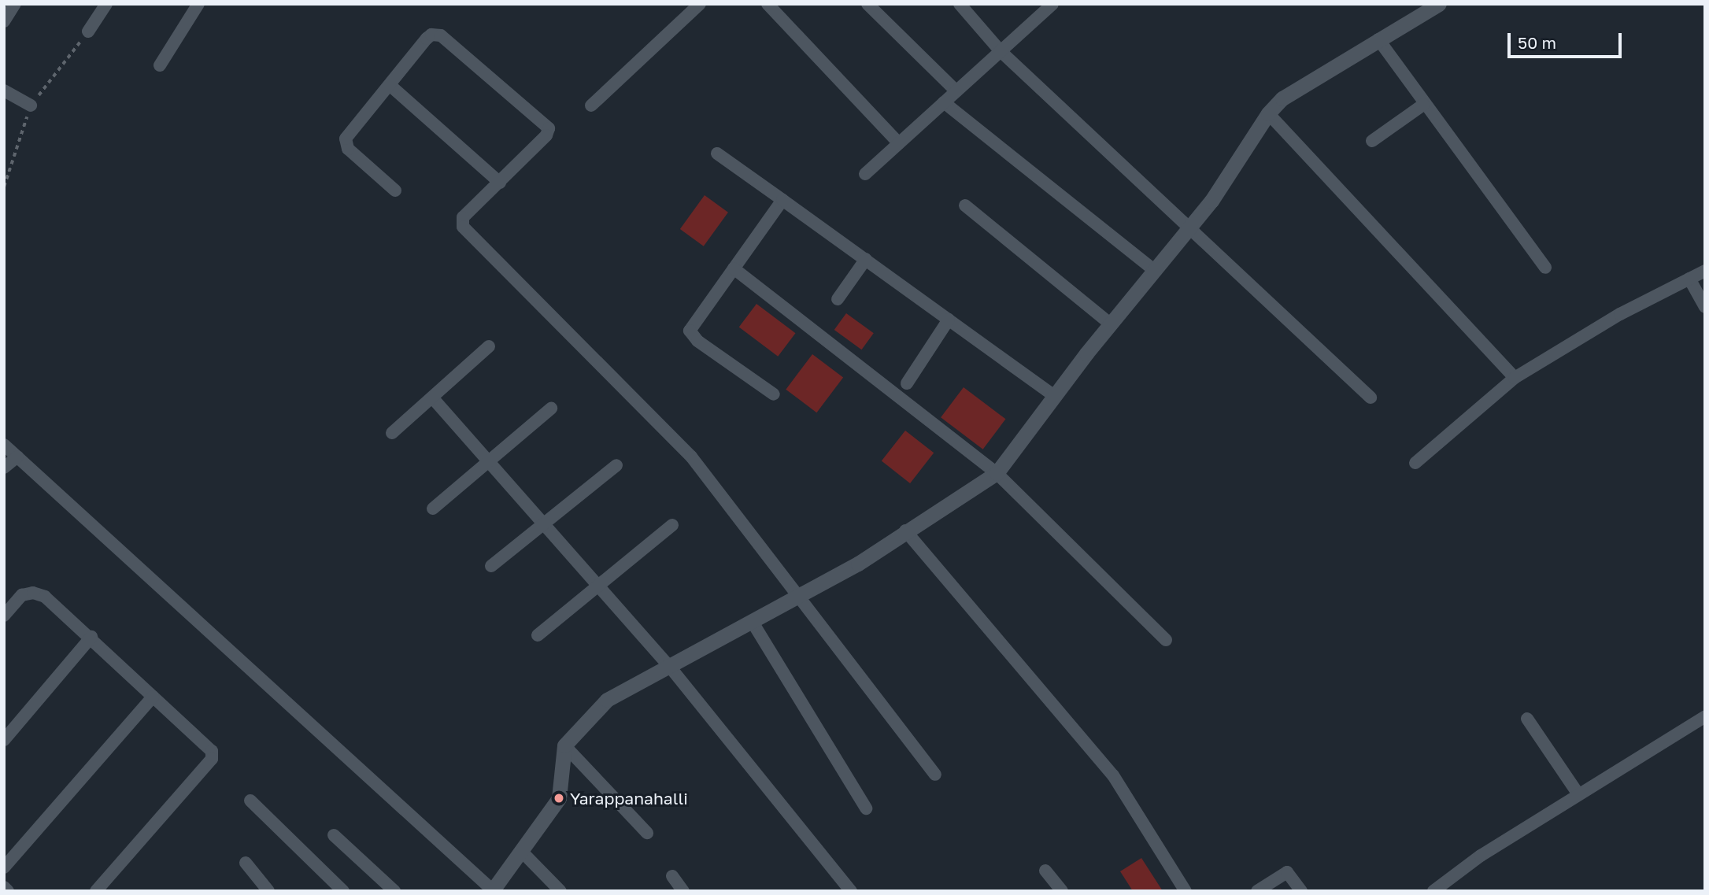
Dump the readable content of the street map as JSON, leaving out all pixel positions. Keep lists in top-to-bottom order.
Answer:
{
  "places": ["Yarappanahalli"],
  "scale_bar": "50 m"
}
